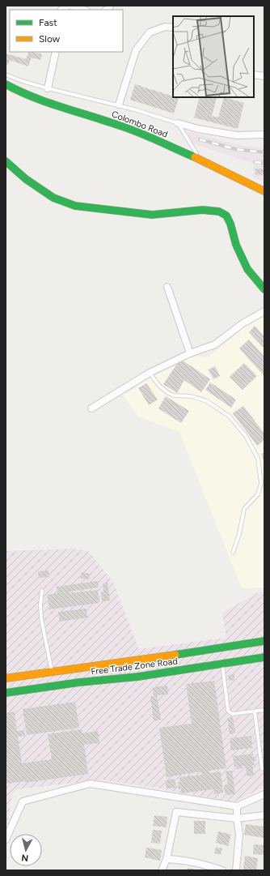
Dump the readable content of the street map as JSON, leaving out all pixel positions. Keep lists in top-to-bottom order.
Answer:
{
  "streets": {
    "main road": ["Colombo Road", "Free Trade Zone Road"]
  },
  "legend": ["Fast", "Slow"],
  "north": "bottom"
}
